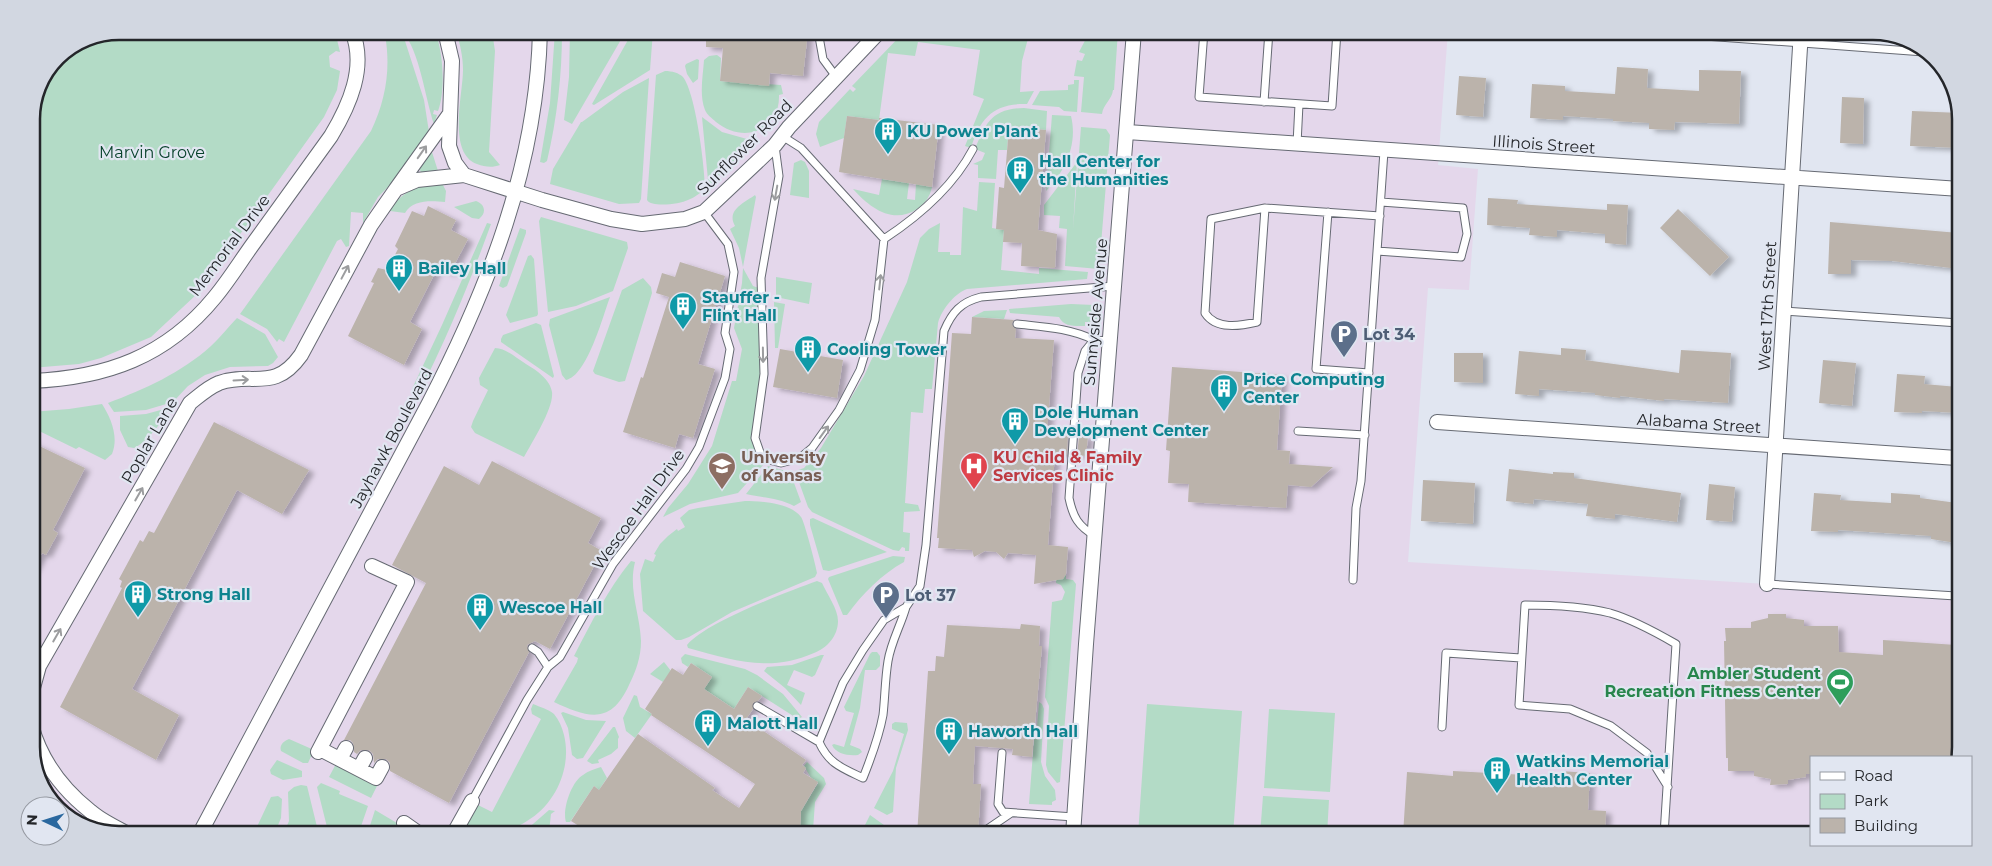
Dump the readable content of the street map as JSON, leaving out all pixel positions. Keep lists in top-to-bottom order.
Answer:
{
  "streets": {
    "street": [
      "Illinois Street",
      "Sunflower Road",
      "Memorial Drive",
      "West 17th Street",
      "Sunnyside Avenue",
      "Alabama Street",
      "Jayhawk Boulevard",
      "Poplar Lane"
    ],
    "lane": ["Wescoe Hall Drive"]
  },
  "crossings": [
    ["Illinois Street", "West 17th Street"],
    ["Illinois Street", "Sunnyside Avenue"],
    ["Sunflower Road", "Jayhawk Boulevard"],
    ["Sunflower Road", "Wescoe Hall Drive"],
    ["West 17th Street", "Alabama Street"]
  ],
  "one_way": ["Poplar Lane"],
  "parks": ["Marvin Grove"],
  "places": {
    "building": [
      "KU Power Plant",
      "Hall Center for the Humanities",
      "Bailey Hall",
      "Stauffer - Flint Hall",
      "Cooling Tower",
      "Price Computing Center",
      "Dole Human Development Center",
      "Strong Hall",
      "Wescoe Hall",
      "Malott Hall",
      "Haworth Hall",
      "Watkins Memorial Health Center"
    ],
    "parking": ["Lot 34", "Lot 37"],
    "school or university": ["University of Kansas"],
    "hospital": ["KU Child & Family Services Clinic"],
    "sports": ["Ambler Student Recreation Fitness Center"]
  },
  "legend": ["Road", "Park", "Building"],
  "north": "left"
}
